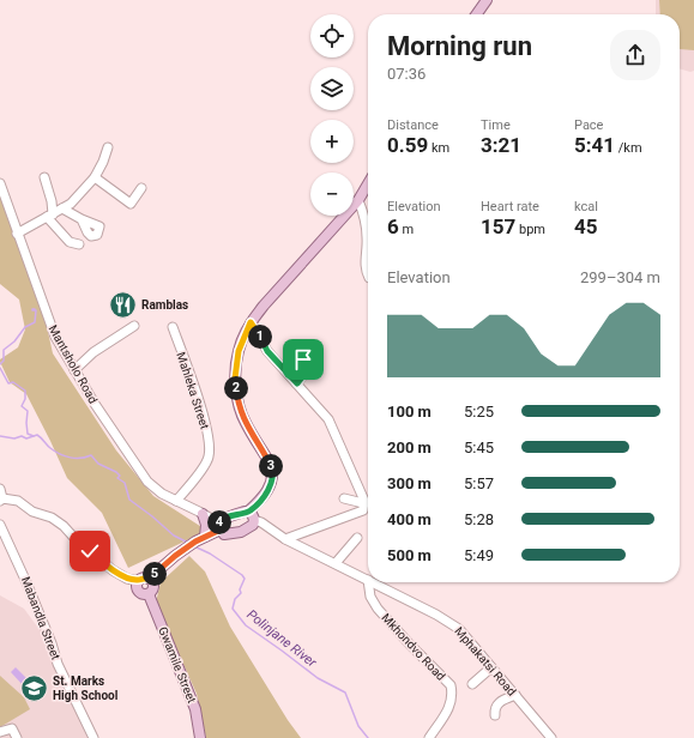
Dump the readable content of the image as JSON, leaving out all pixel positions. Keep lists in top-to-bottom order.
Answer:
{
  "streets": {
    "main road": ["Gwamile Street"],
    "street": [
      "Mantsholo Road",
      "Mahleka Street",
      "Mabandla Street",
      "Mkhondvo Road",
      "Mphakatsi Road"
    ]
  },
  "crossings": [
    ["Mantsholo Road", "Mahleka Street"]
  ],
  "water": ["Polinjane River"],
  "places": {
    "restaurant": ["Ramblas"],
    "school or university": ["St. Marks High School"]
  },
  "page": {
    "map_buttons": ["+", "−"],
    "heading": ["Morning run", "07:36"],
    "stats": [
      ["Distance", "0.59 km"],
      ["Time", "3:21"],
      ["Pace", "5:41 /km"],
      ["Elevation", "6 m"],
      ["Heart rate", "157 bpm"],
      ["kcal", "45"]
    ],
    "chart": ["Elevation", "299–304 m"],
    "pins": [
      "1",
      "2",
      "3",
      "4",
      "5"
    ],
    "list": [
      {
        "name": "100 m",
        "note": "5:25"
      },
      {
        "name": "200 m",
        "note": "5:45"
      },
      {
        "name": "300 m",
        "note": "5:57"
      },
      {
        "name": "400 m",
        "note": "5:28"
      },
      {
        "name": "500 m",
        "note": "5:49"
      }
    ]
  }
}
